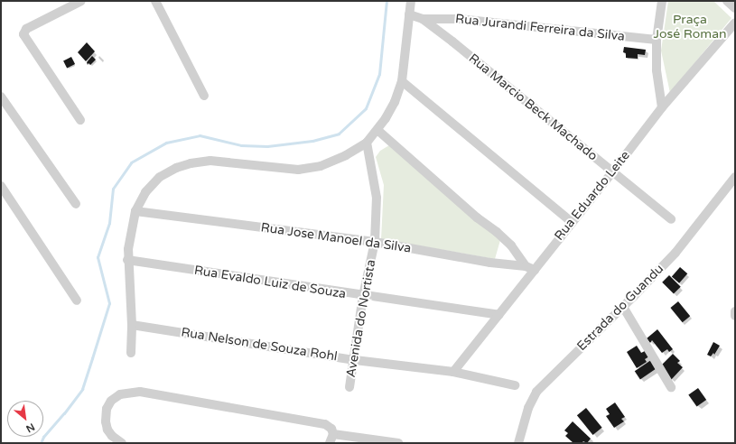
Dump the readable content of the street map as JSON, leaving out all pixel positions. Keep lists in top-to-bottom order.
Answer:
{
  "streets": {
    "street": [
      "Rua Jurandi Ferreira da Silva",
      "Rua Marcio Beck Machado",
      "Rua Eduardo Leite",
      "Rua Jose Manoel da Silva",
      "Rua Evaldo Luiz de Souza",
      "Estrada do Guandu",
      "Avenida do Nortista",
      "Rua Nelson de Souza Rohl"
    ]
  },
  "crossings": [
    ["Rua Jurandi Ferreira da Silva", "Rua Marcio Beck Machado"],
    ["Rua Marcio Beck Machado", "Rua Eduardo Leite"],
    ["Rua Eduardo Leite", "Rua Jose Manoel da Silva"],
    ["Rua Eduardo Leite", "Rua Evaldo Luiz de Souza"],
    ["Rua Eduardo Leite", "Rua Nelson de Souza Rohl"],
    ["Rua Jose Manoel da Silva", "Avenida do Nortista"],
    ["Rua Evaldo Luiz de Souza", "Avenida do Nortista"],
    ["Avenida do Nortista", "Rua Nelson de Souza Rohl"]
  ],
  "parks": ["Praça José Roman"],
  "north": "bottom right"
}
